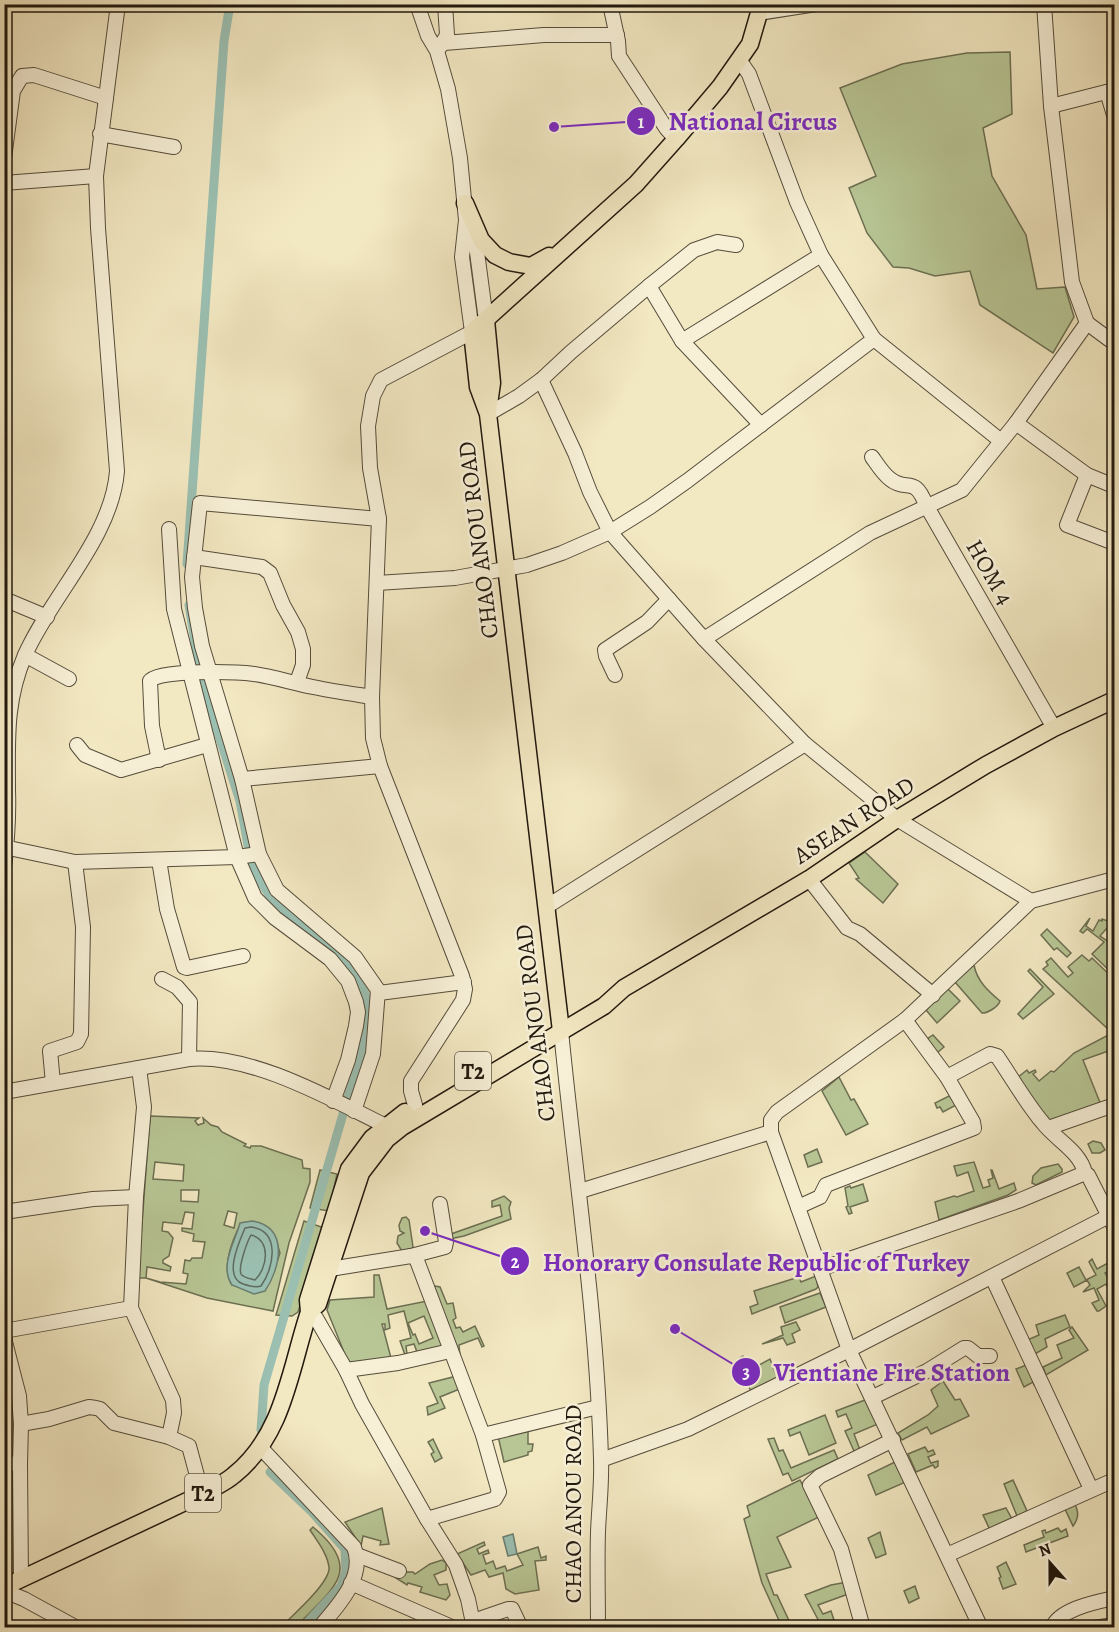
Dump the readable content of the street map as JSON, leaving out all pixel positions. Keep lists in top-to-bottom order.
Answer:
{
  "streets": {
    "main road": ["CHAO ANOU ROAD", "ASEAN ROAD", "T2"],
    "street": ["HOM 4"]
  },
  "crossings": [
    ["CHAO ANOU ROAD", "ASEAN ROAD"],
    ["HOM 4", "ASEAN ROAD"]
  ],
  "places": ["National Circus", "Honorary Consulate Republic of Turkey", "Vientiane Fire Station"],
  "north": "top"
}
